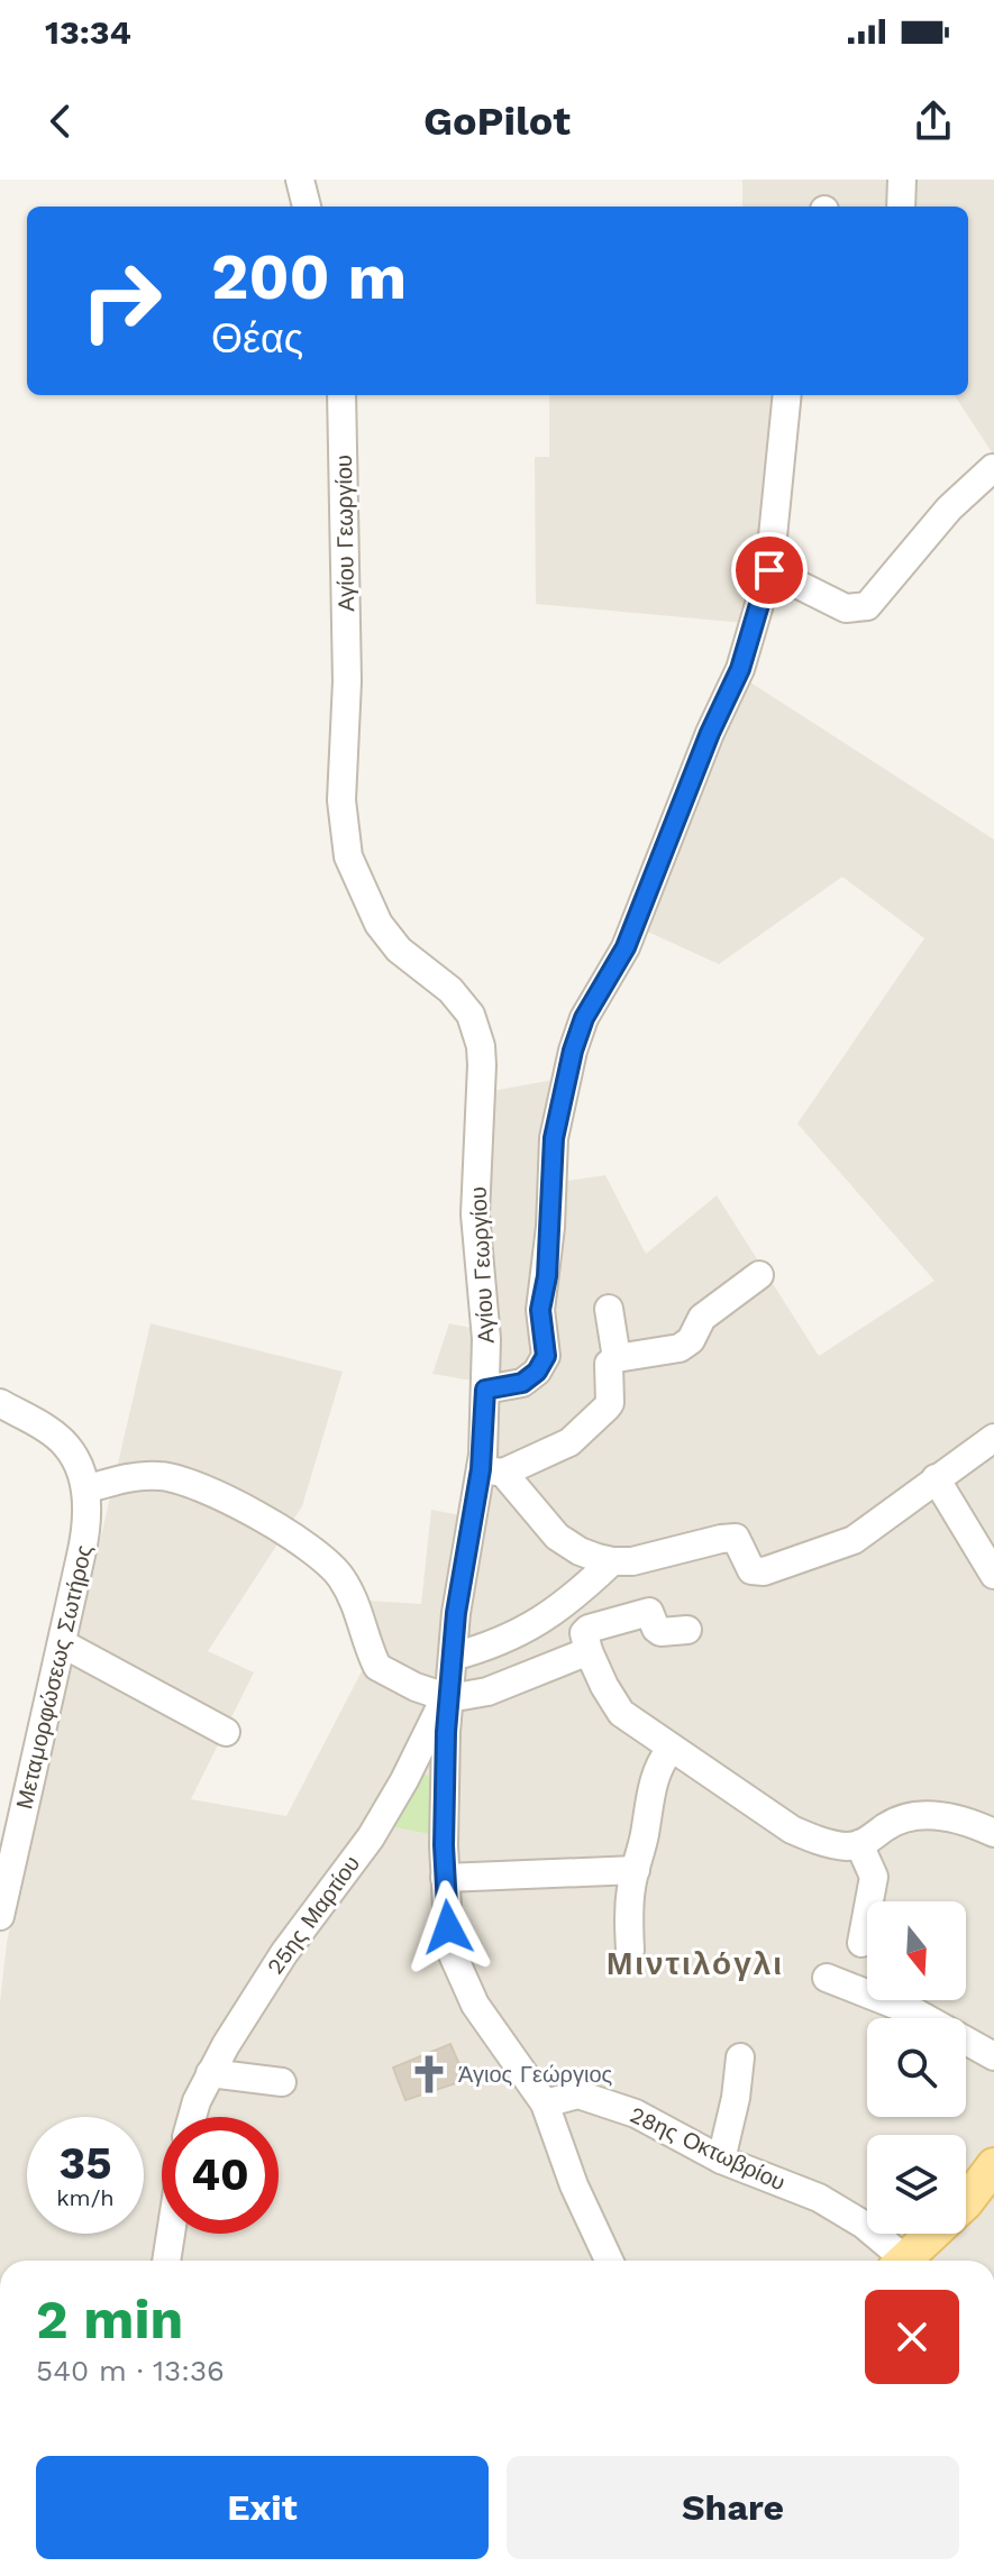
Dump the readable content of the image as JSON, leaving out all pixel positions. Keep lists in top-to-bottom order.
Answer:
{
  "streets": {
    "street": [
      "Αγίου Γεωργίου",
      "Μεταμορφώσεως Σωτήρος",
      "25ης Μαρτίου",
      "28ης Οκτωβρίου"
    ]
  },
  "crossings": [
    ["Αγίου Γεωργίου", "25ης Μαρτίου"],
    ["Αγίου Γεωργίου", "28ης Οκτωβρίου"]
  ],
  "districts": ["Μιντιλόγλι"],
  "places": {
    "church": ["Άγιος Γεώργιος"]
  },
  "north": "bottom",
  "page": {
    "status": "13:34",
    "header": "GoPilot",
    "turn": ["200 m", "Θέας"],
    "speed": "35 km/h",
    "limit": "40",
    "heading": ["2 min", "540 m · 13:36"],
    "buttons": ["Exit", "Share"]
  }
}
